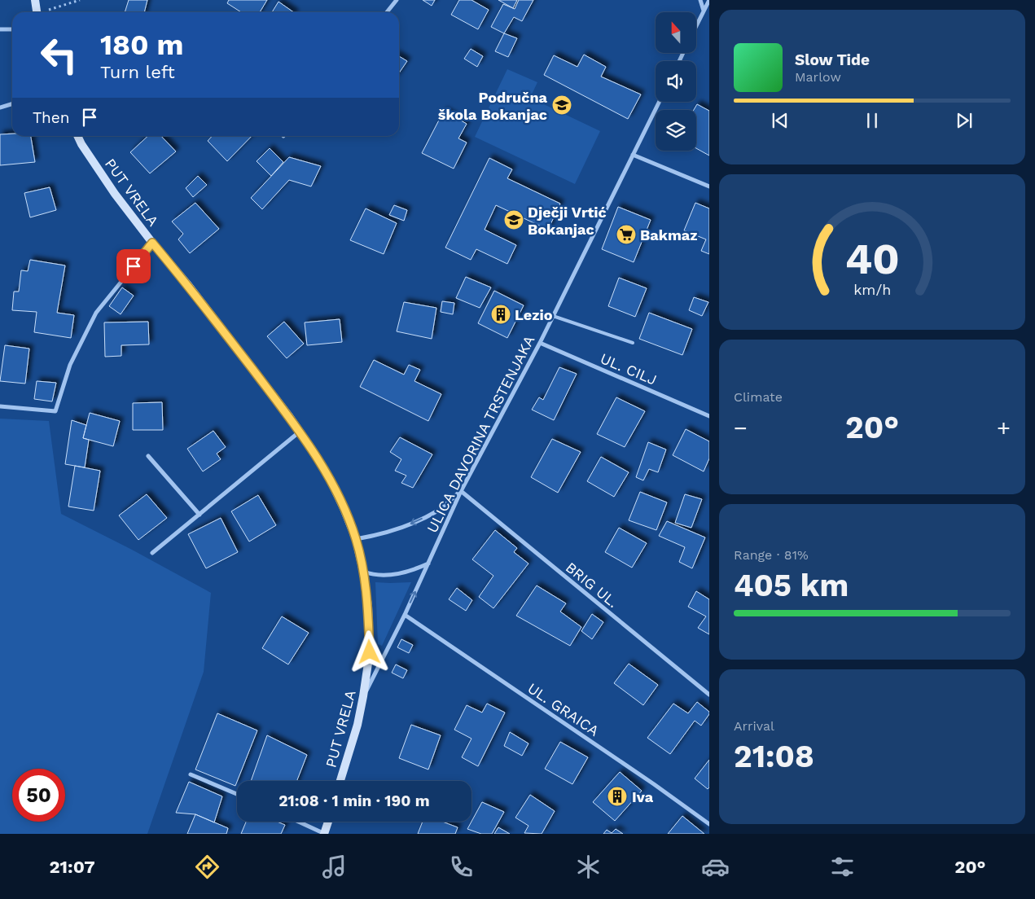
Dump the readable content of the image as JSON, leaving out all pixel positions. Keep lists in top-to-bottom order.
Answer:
{
  "streets": {
    "main road": ["PUT VRELA"],
    "street": [
      "UL. CILJ",
      "ULICA DAVORINA TRSTENJAKA",
      "BRIG UL.",
      "UL. GRAICA"
    ]
  },
  "crossings": [
    ["PUT VRELA", "ULICA DAVORINA TRSTENJAKA"],
    ["UL. CILJ", "ULICA DAVORINA TRSTENJAKA"],
    ["ULICA DAVORINA TRSTENJAKA", "BRIG UL."],
    ["ULICA DAVORINA TRSTENJAKA", "UL. GRAICA"]
  ],
  "places": {
    "school or university": ["Područna škola Bokanjac", "Dječji Vrtić Bokanjac"],
    "supermarket": ["Bakmaz"],
    "building": ["Lezio", "Iva"]
  },
  "north": "top",
  "page": {
    "turn": ["180 m", "Turn left"],
    "song": ["Slow Tide", "Marlow"],
    "then": "Then",
    "tile": [
      "Climate",
      ["Range · 81%", "405 km"],
      ["Arrival", "21:08"]
    ],
    "heat": ["−", "20°", "+"],
    "limit": "50",
    "trip": "21:08 · 1 min · 190 m",
    "tabs": ["21:07", "20°"],
    "gauge": ["40", "km/h"]
  }
}
